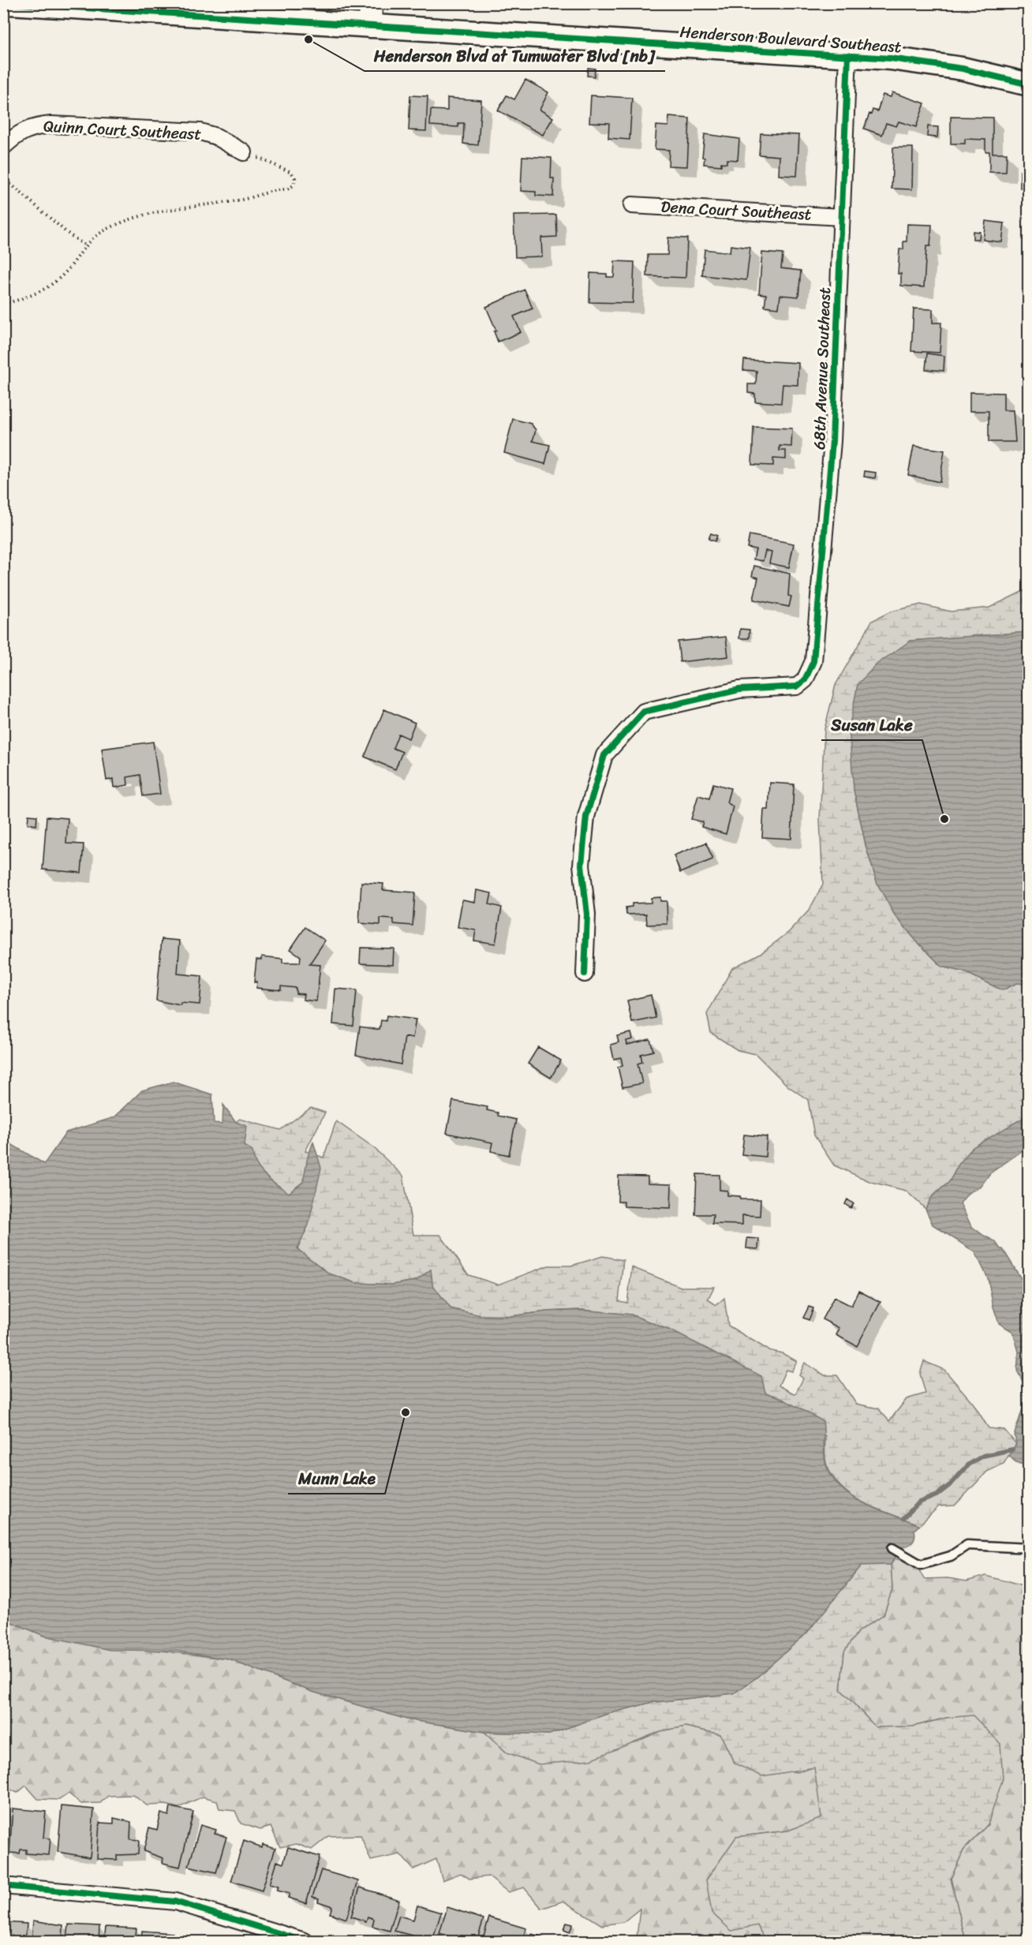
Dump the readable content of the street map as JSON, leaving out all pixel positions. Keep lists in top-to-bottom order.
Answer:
{
  "streets": {
    "street": [
      "Henderson Boulevard Southeast",
      "Quinn Court Southeast",
      "Dena Court Southeast",
      "68th Avenue Southeast"
    ]
  },
  "crossings": [
    ["Henderson Boulevard Southeast", "68th Avenue Southeast"],
    ["Dena Court Southeast", "68th Avenue Southeast"]
  ],
  "places": ["Henderson Blvd at Tumwater Blvd [nb]", "Susan Lake", "Munn Lake"]
}
